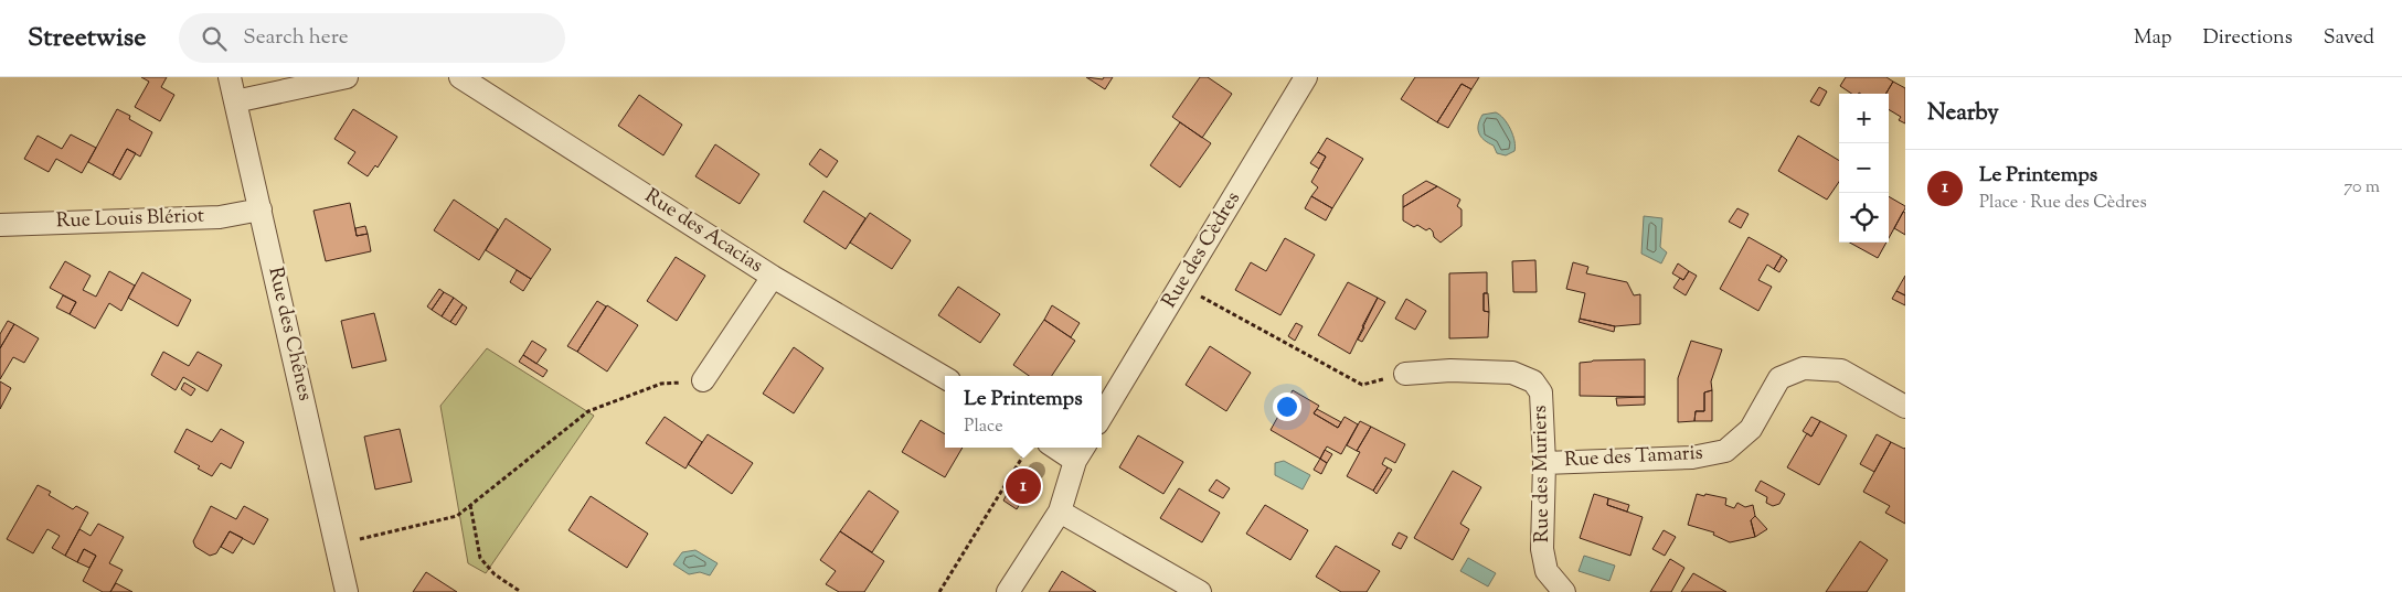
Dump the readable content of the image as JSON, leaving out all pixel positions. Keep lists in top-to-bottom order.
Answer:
{
  "streets": {
    "street": [
      "Rue Louis Blériot",
      "Rue des Acacias",
      "Rue des Cèdres",
      "Rue des Chênes",
      "Rue des Tamaris",
      "Rue des Muriers"
    ]
  },
  "crossings": [
    ["Rue Louis Blériot", "Rue des Chênes"],
    ["Rue des Tamaris", "Rue des Muriers"]
  ],
  "page": {
    "header": "Streetwise",
    "search": "Search here",
    "nav": ["Map", "Directions", "Saved"],
    "heading": "Nearby",
    "map_buttons": ["+", "−"],
    "list": [
      {
        "mark": "1",
        "name": "Le Printemps",
        "note": "Place · Rue des Cèdres",
        "value": "70 m"
      }
    ],
    "popup": ["Le Printemps", "Place"],
    "pins": "1"
  }
}
